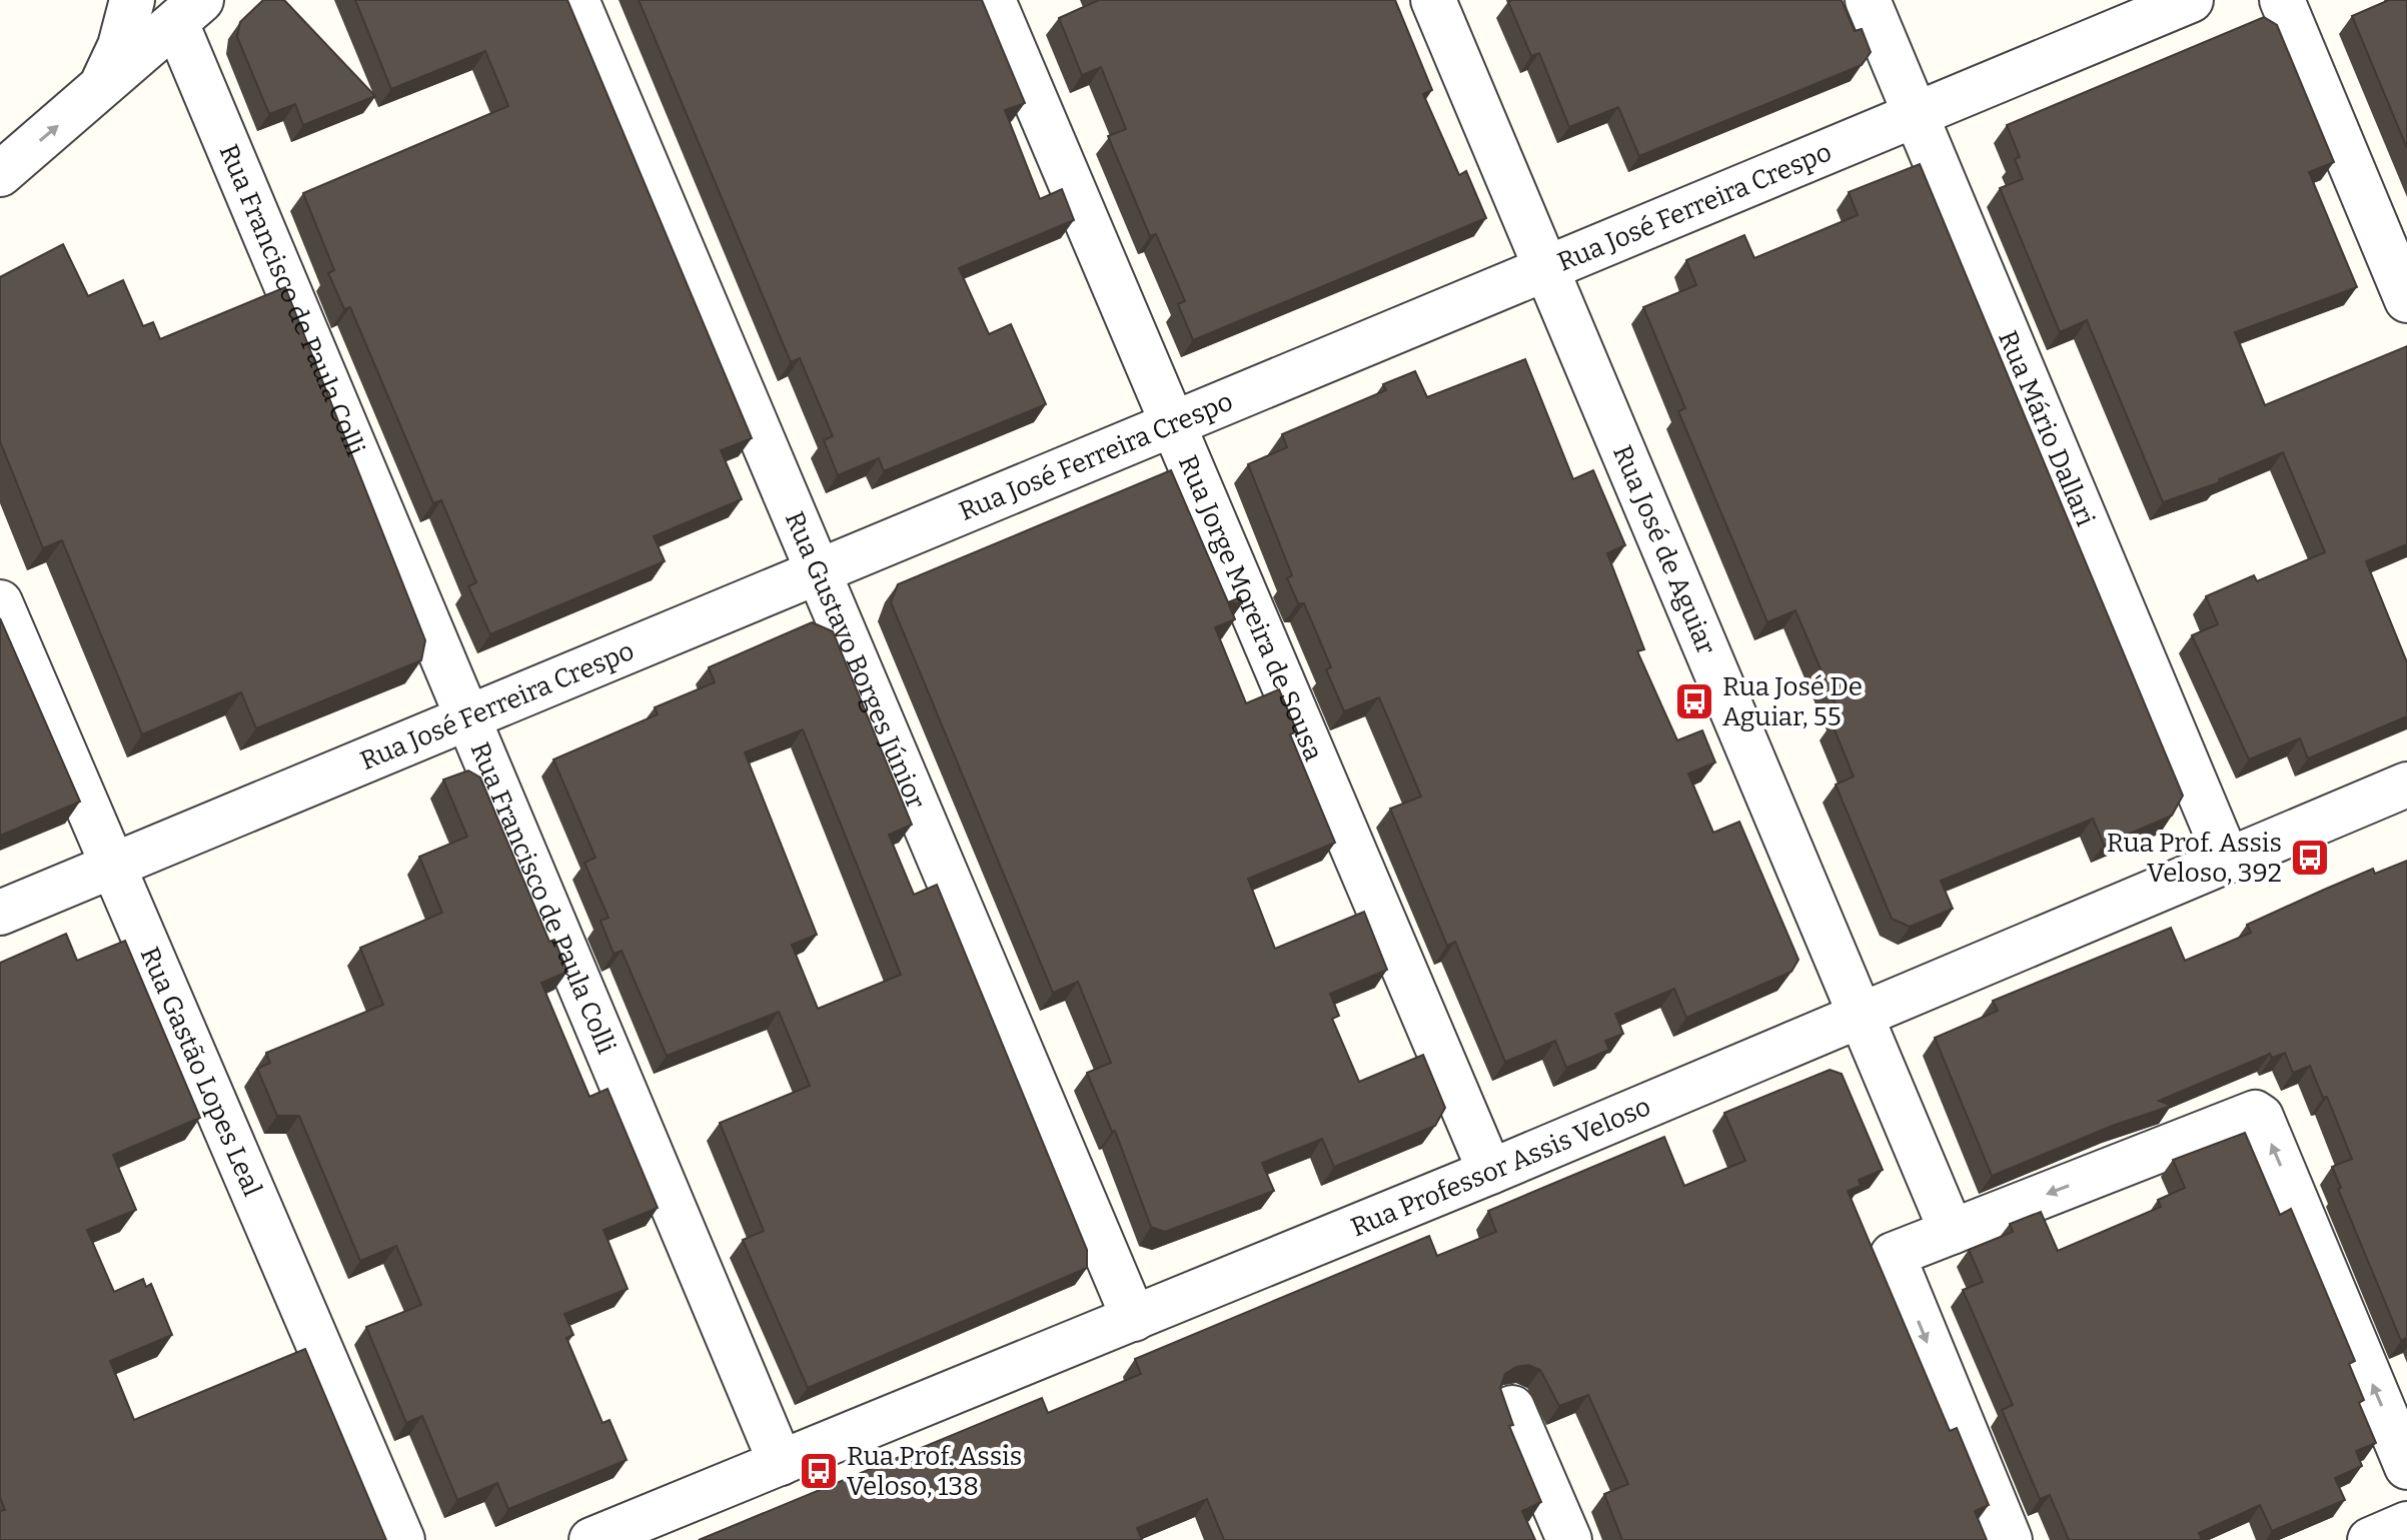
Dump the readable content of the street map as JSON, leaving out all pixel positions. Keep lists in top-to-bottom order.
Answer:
{
  "streets": {
    "street": [
      "Rua José Ferreira Crespo",
      "Rua Francisco de Paula Colli",
      "Rua Mário Dallari",
      "Rua José de Aguiar",
      "Rua Jorge Moreira de Sousa",
      "Rua Gustavo Borges Júnior",
      "Rua Gastão Lopes Leal",
      "Rua Professor Assis Veloso"
    ]
  },
  "crossings": [
    ["Rua José Ferreira Crespo", "Rua Francisco de Paula Colli"],
    ["Rua José Ferreira Crespo", "Rua Mário Dallari"],
    ["Rua José Ferreira Crespo", "Rua José de Aguiar"],
    ["Rua José Ferreira Crespo", "Rua Jorge Moreira de Sousa"],
    ["Rua José Ferreira Crespo", "Rua Gustavo Borges Júnior"],
    ["Rua José Ferreira Crespo", "Rua Gastão Lopes Leal"],
    ["Rua Francisco de Paula Colli", "Rua Professor Assis Veloso"],
    ["Rua Mário Dallari", "Rua Professor Assis Veloso"],
    ["Rua José de Aguiar", "Rua Professor Assis Veloso"],
    ["Rua Jorge Moreira de Sousa", "Rua Professor Assis Veloso"],
    ["Rua Gustavo Borges Júnior", "Rua Professor Assis Veloso"]
  ],
  "places": {
    "bus stop": ["Rua José De Aguiar, 55", "Rua Prof. Assis Veloso, 392", "Rua Prof. Assis Veloso, 138"]
  }
}
